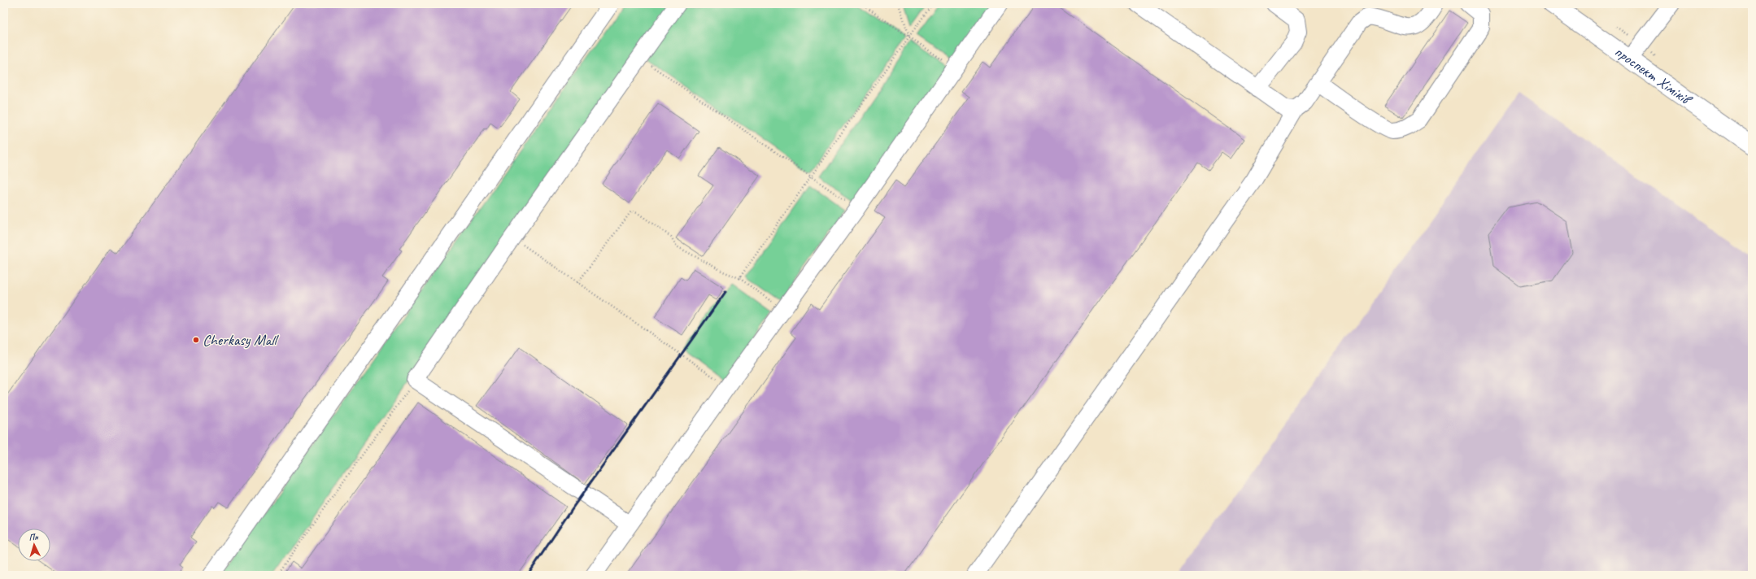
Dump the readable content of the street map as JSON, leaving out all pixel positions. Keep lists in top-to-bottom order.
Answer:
{
  "streets": {
    "main road": ["проспект Хіміків"]
  },
  "places": ["Cherkasy Mall"],
  "north": "top"
}
